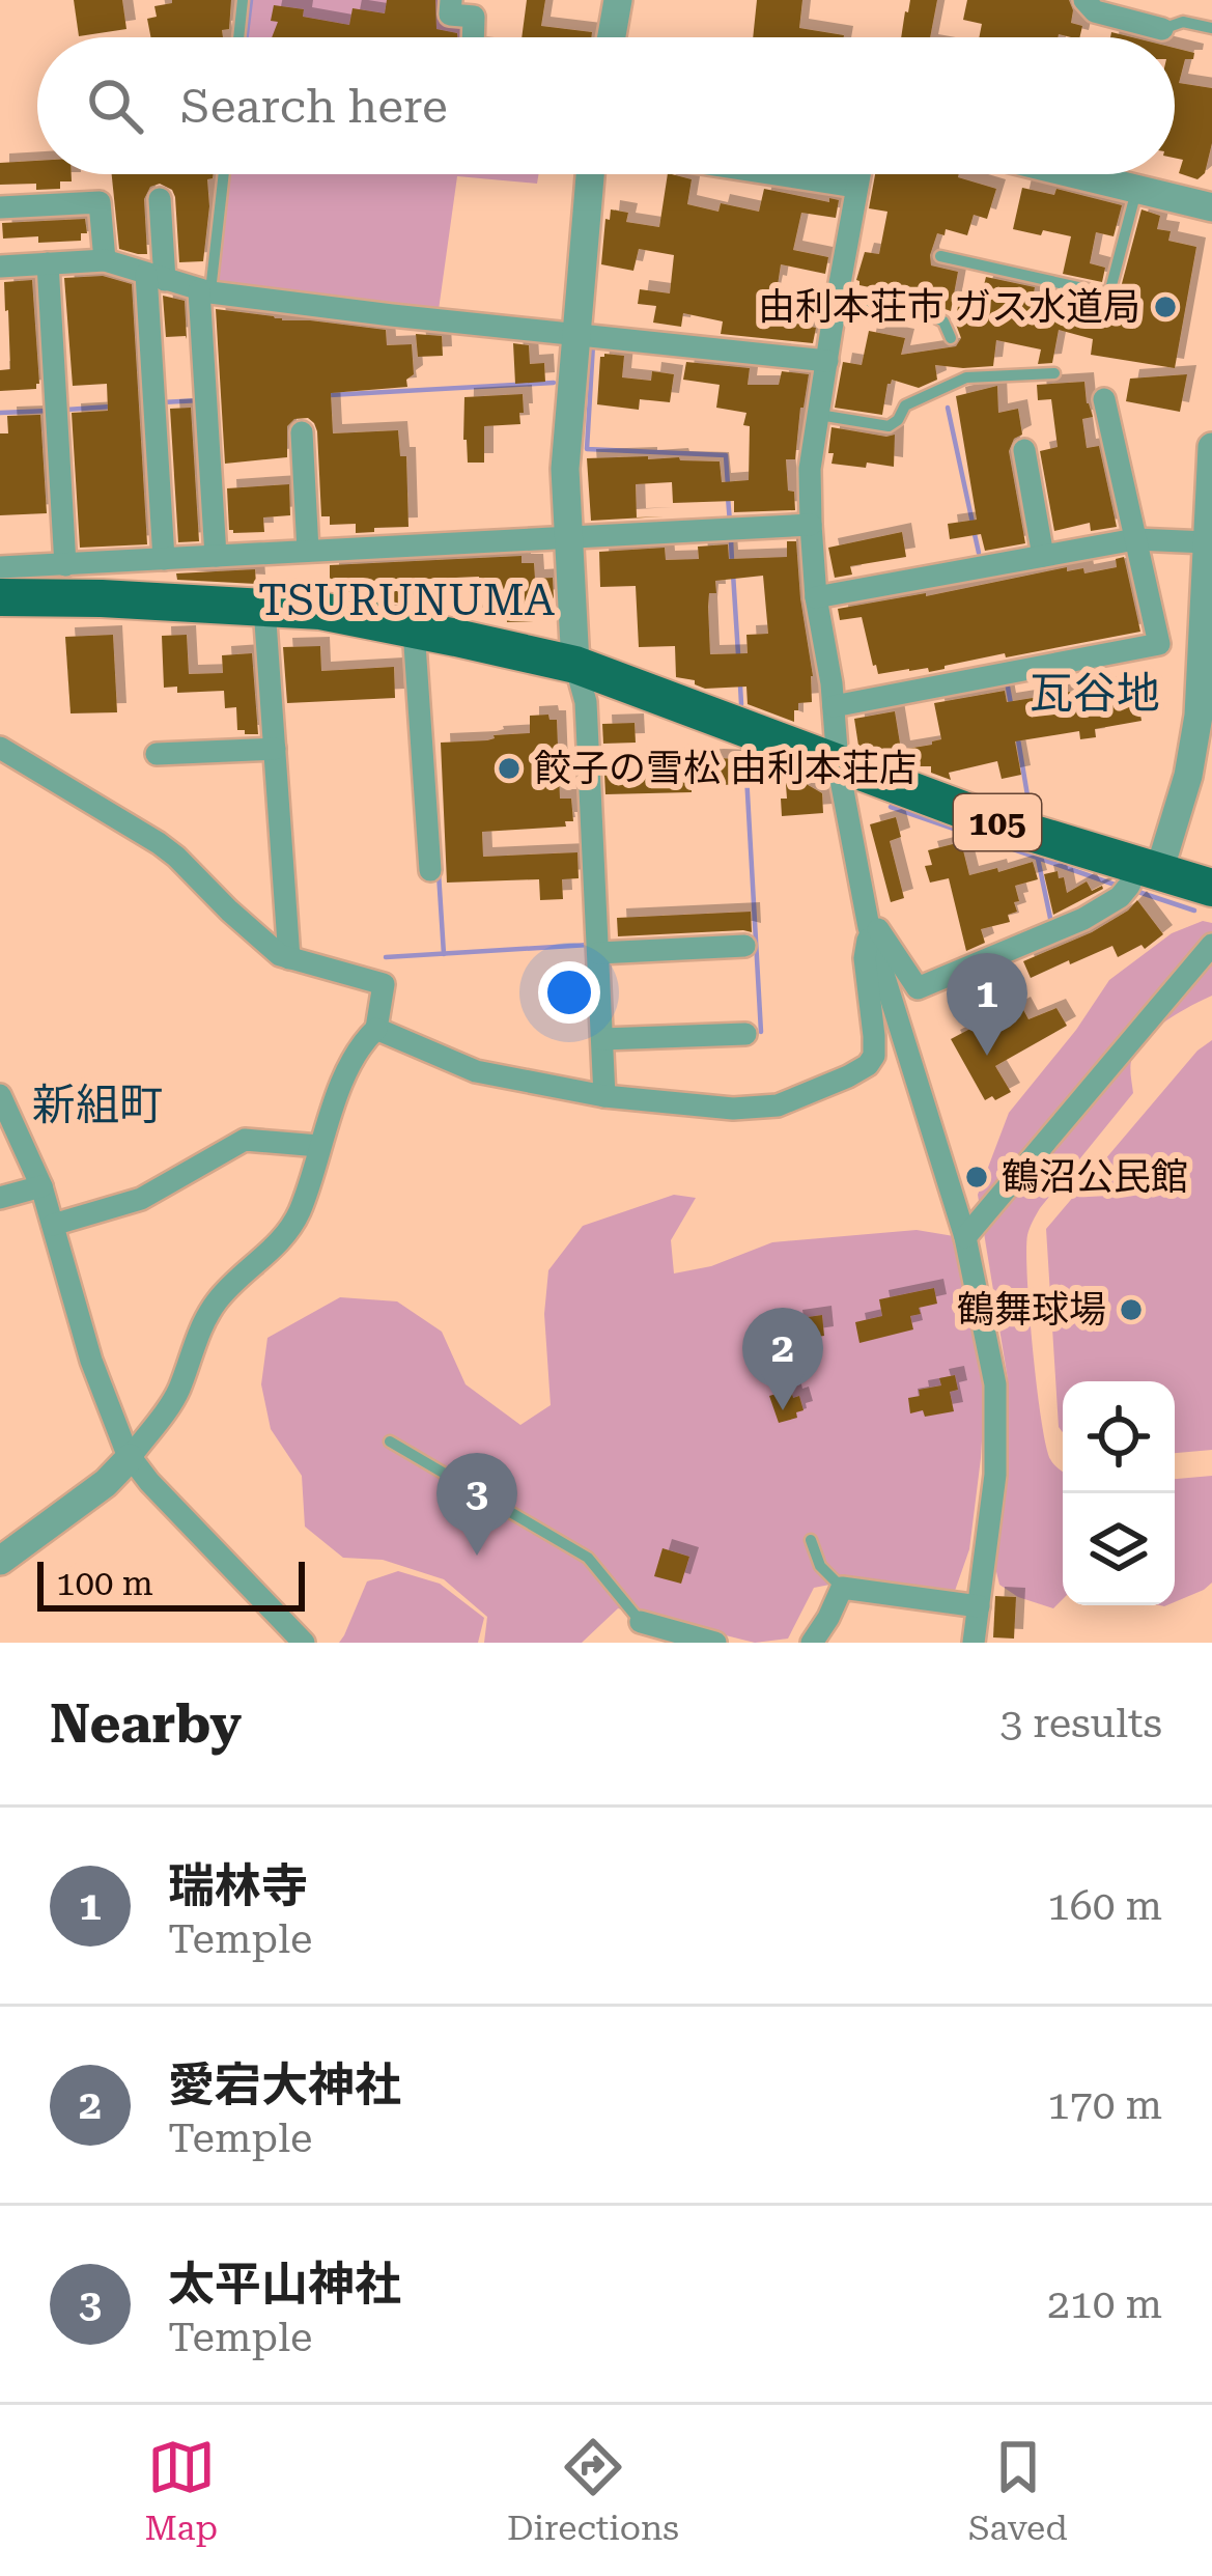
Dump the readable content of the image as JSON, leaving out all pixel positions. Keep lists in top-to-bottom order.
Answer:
{
  "streets": {
    "highway": ["105"]
  },
  "districts": ["TSURUNUMA", "瓦谷地", "新組町"],
  "places": [
    "由利本荘市 ガス水道局",
    "餃子の雪松 由利本荘店",
    "鶴沼公民館",
    "鶴舞球場"
  ],
  "scale_bar": "100 m",
  "page": {
    "search": "Search here",
    "pins": ["1", "2", "3"],
    "scale": "100 m",
    "heading": ["Nearby", "3 results"],
    "list": [
      {
        "mark": "1",
        "name": "瑞林寺",
        "note": "Temple",
        "value": "160 m"
      },
      {
        "mark": "2",
        "name": "愛宕大神社",
        "note": "Temple",
        "value": "170 m"
      },
      {
        "mark": "3",
        "name": "太平山神社",
        "note": "Temple",
        "value": "210 m"
      }
    ],
    "nav": ["Map", "Directions", "Saved"]
  }
}
